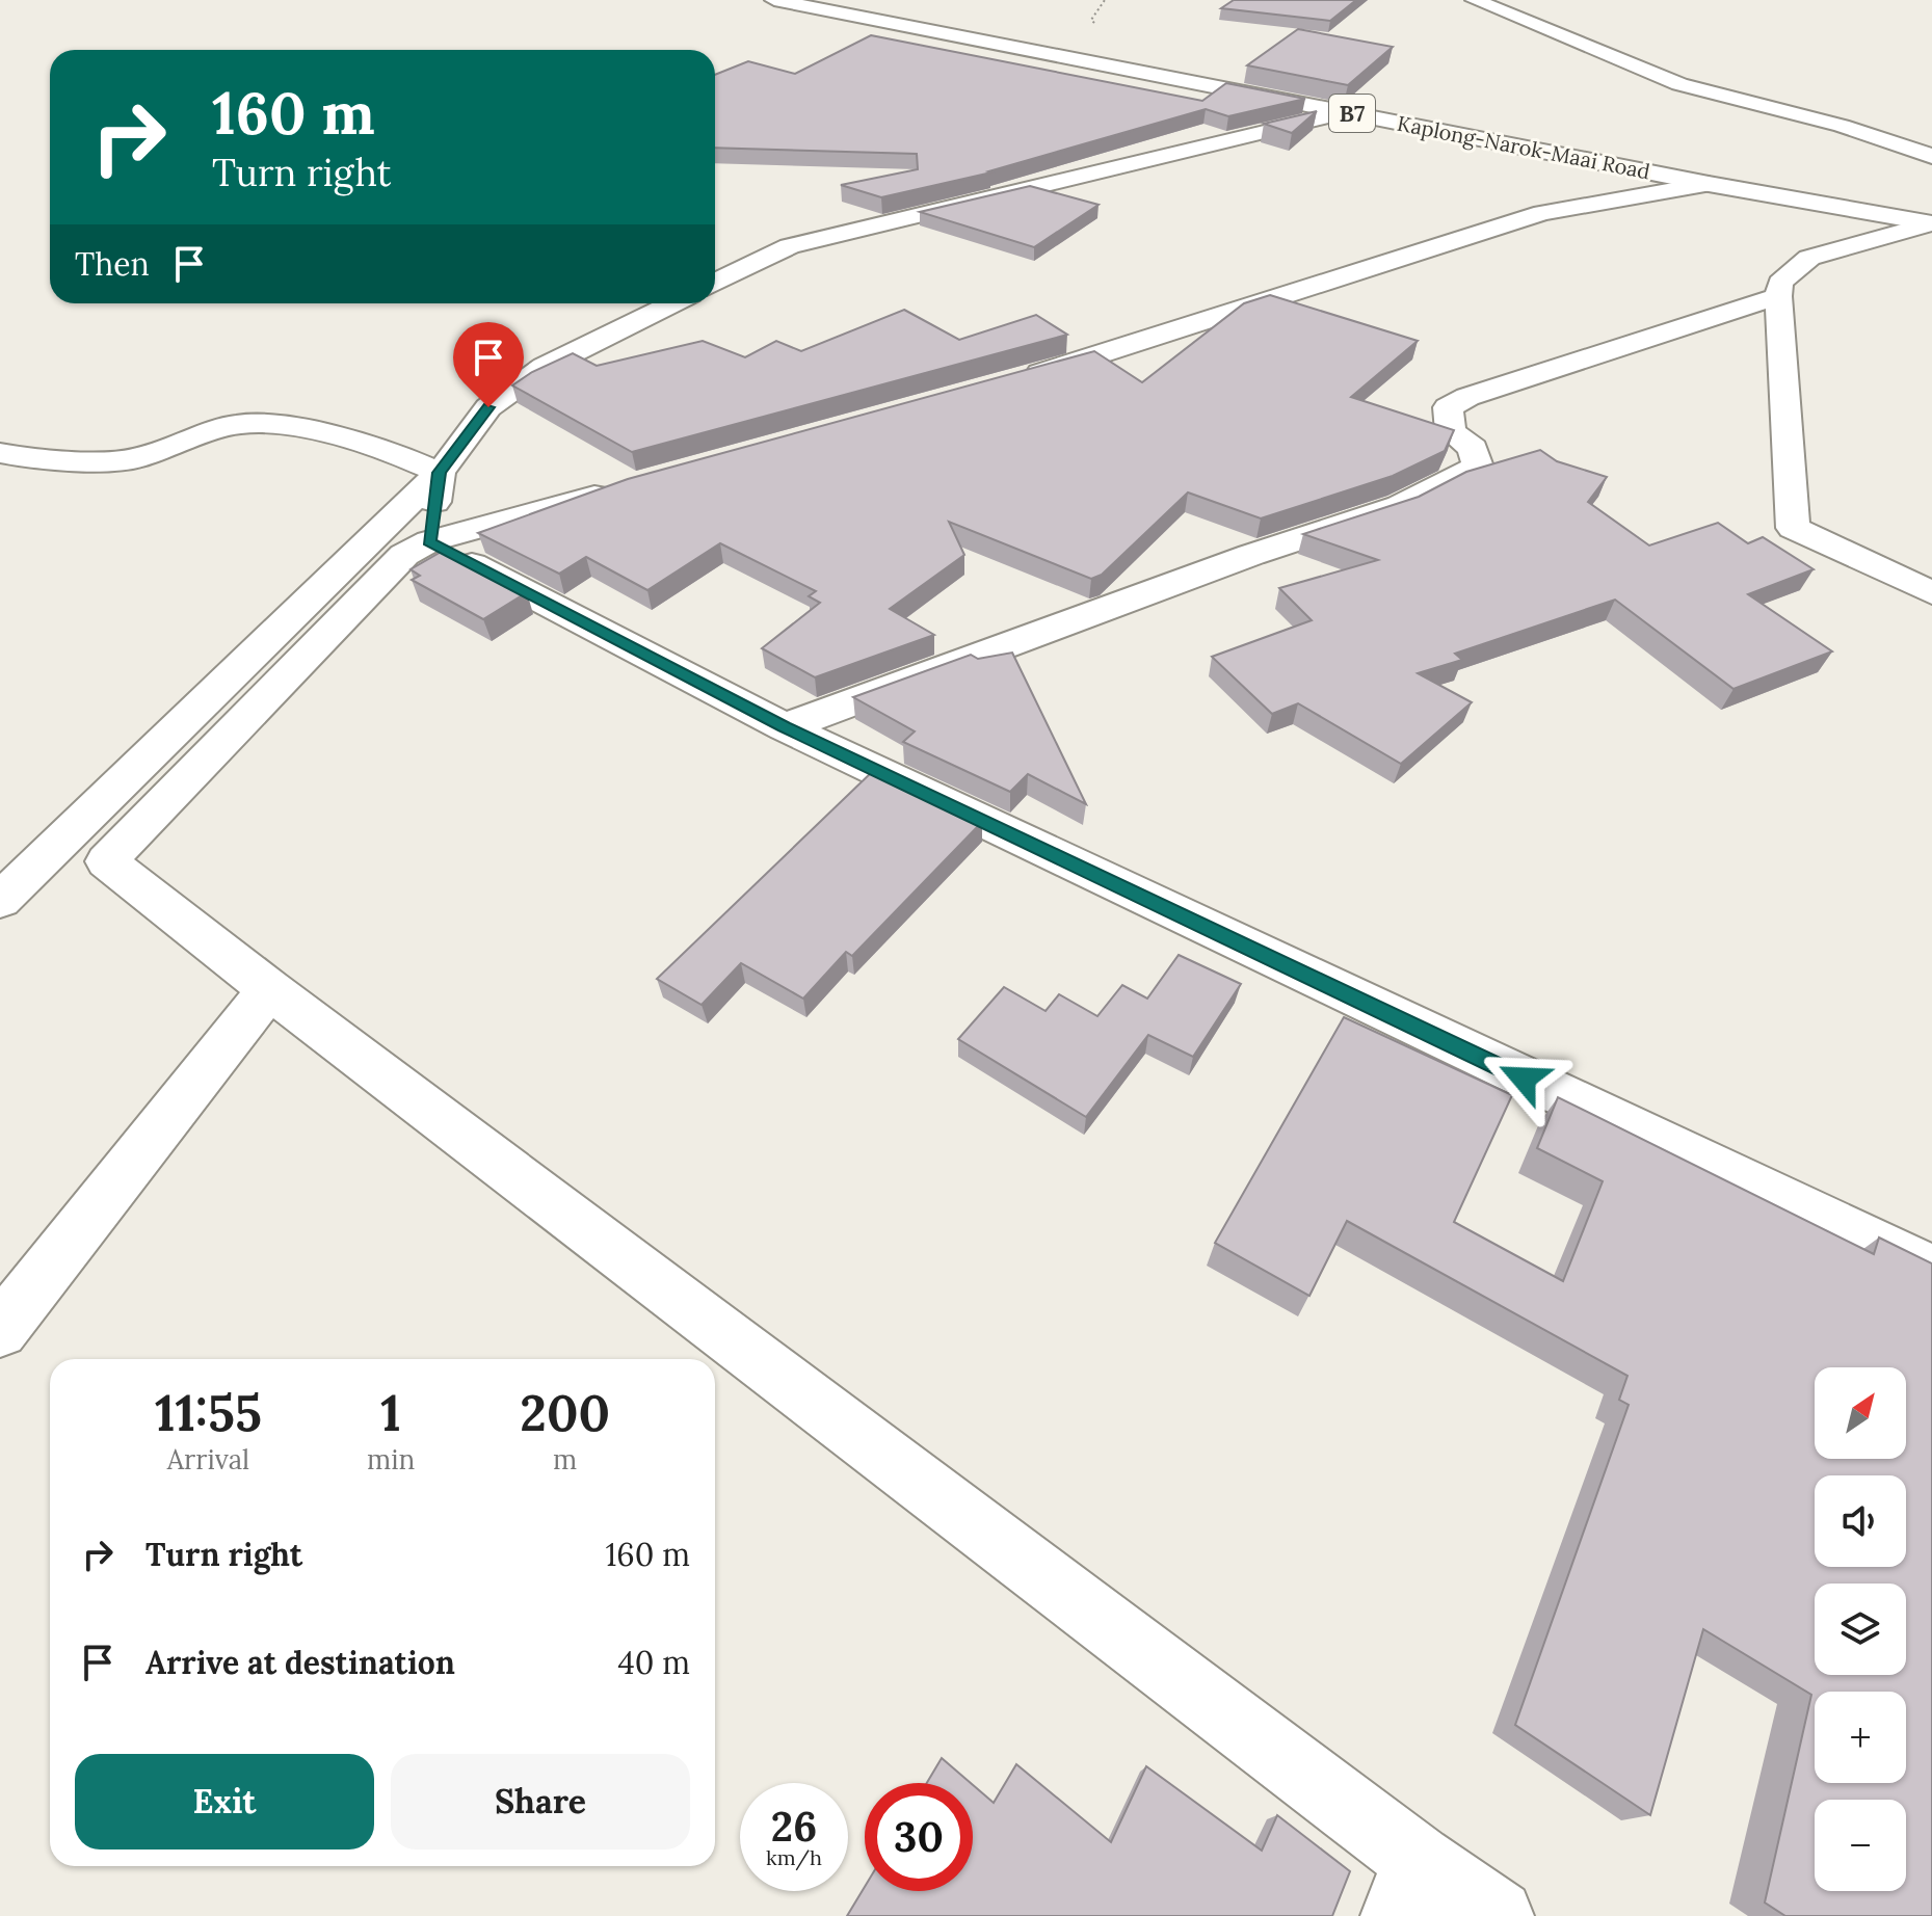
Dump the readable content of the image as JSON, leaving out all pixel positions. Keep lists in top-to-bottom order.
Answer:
{
  "streets": {
    "main road": ["B7", "Kaplong-Narok-Maai Road"]
  },
  "north": "top right",
  "page": {
    "turn": ["160 m", "Turn right"],
    "then": "Then",
    "eta": [
      "11:55",
      "Arrival",
      "1",
      "min",
      "200",
      "m"
    ],
    "map_buttons": ["+", "−"],
    "list": [
      {
        "name": "Turn right",
        "value": "160 m"
      },
      {
        "name": "Arrive at destination",
        "value": "40 m"
      }
    ],
    "buttons": ["Exit", "Share"],
    "speed": "26 km/h",
    "limit": "30"
  }
}
